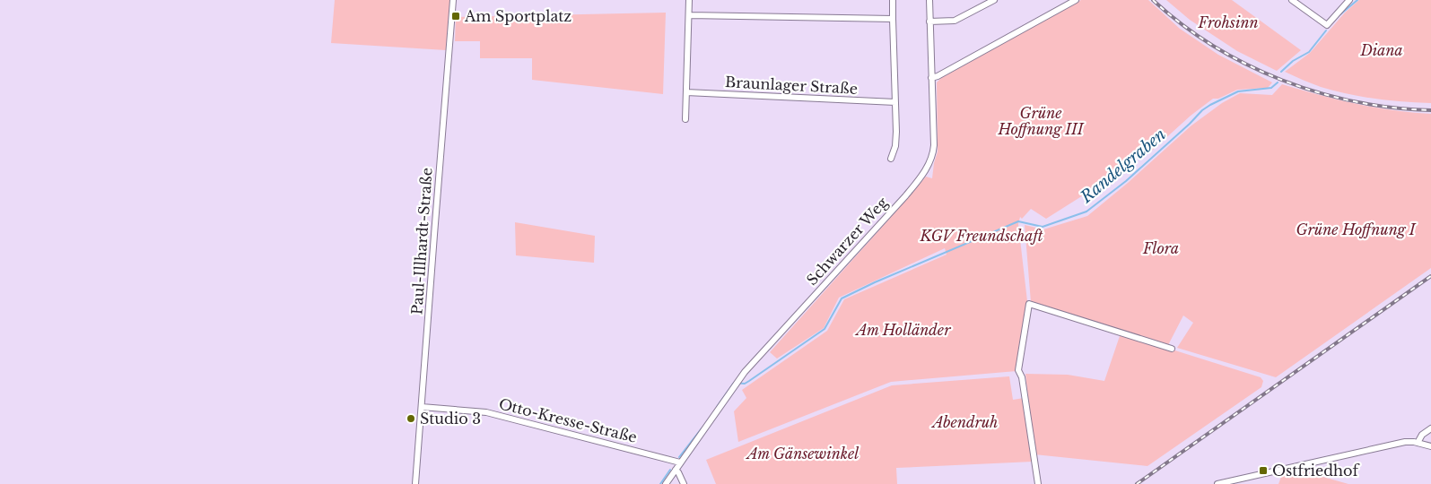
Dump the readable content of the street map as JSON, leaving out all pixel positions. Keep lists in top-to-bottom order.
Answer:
{
  "streets": {
    "street": [
      "Braunlager Straße",
      "Paul-Illhardt-Straße",
      "Schwarzer Weg",
      "Otto-Kresse-Straße"
    ]
  },
  "crossings": [
    ["Paul-Illhardt-Straße", "Otto-Kresse-Straße"],
    ["Schwarzer Weg", "Otto-Kresse-Straße"]
  ],
  "water": ["Randelgraben"],
  "parks": [
    "Frohsinn",
    "Diana",
    "Grüne Hoffnung III",
    "Grüne Hoffnung I",
    "KGV Freundschaft",
    "Flora",
    "Am Holländer",
    "Abendruh",
    "Am Gänsewinkel"
  ],
  "places": {
    "transit": ["Am Sportplatz", "Ostfriedhof"],
    "other": ["Studio 3"]
  }
}
